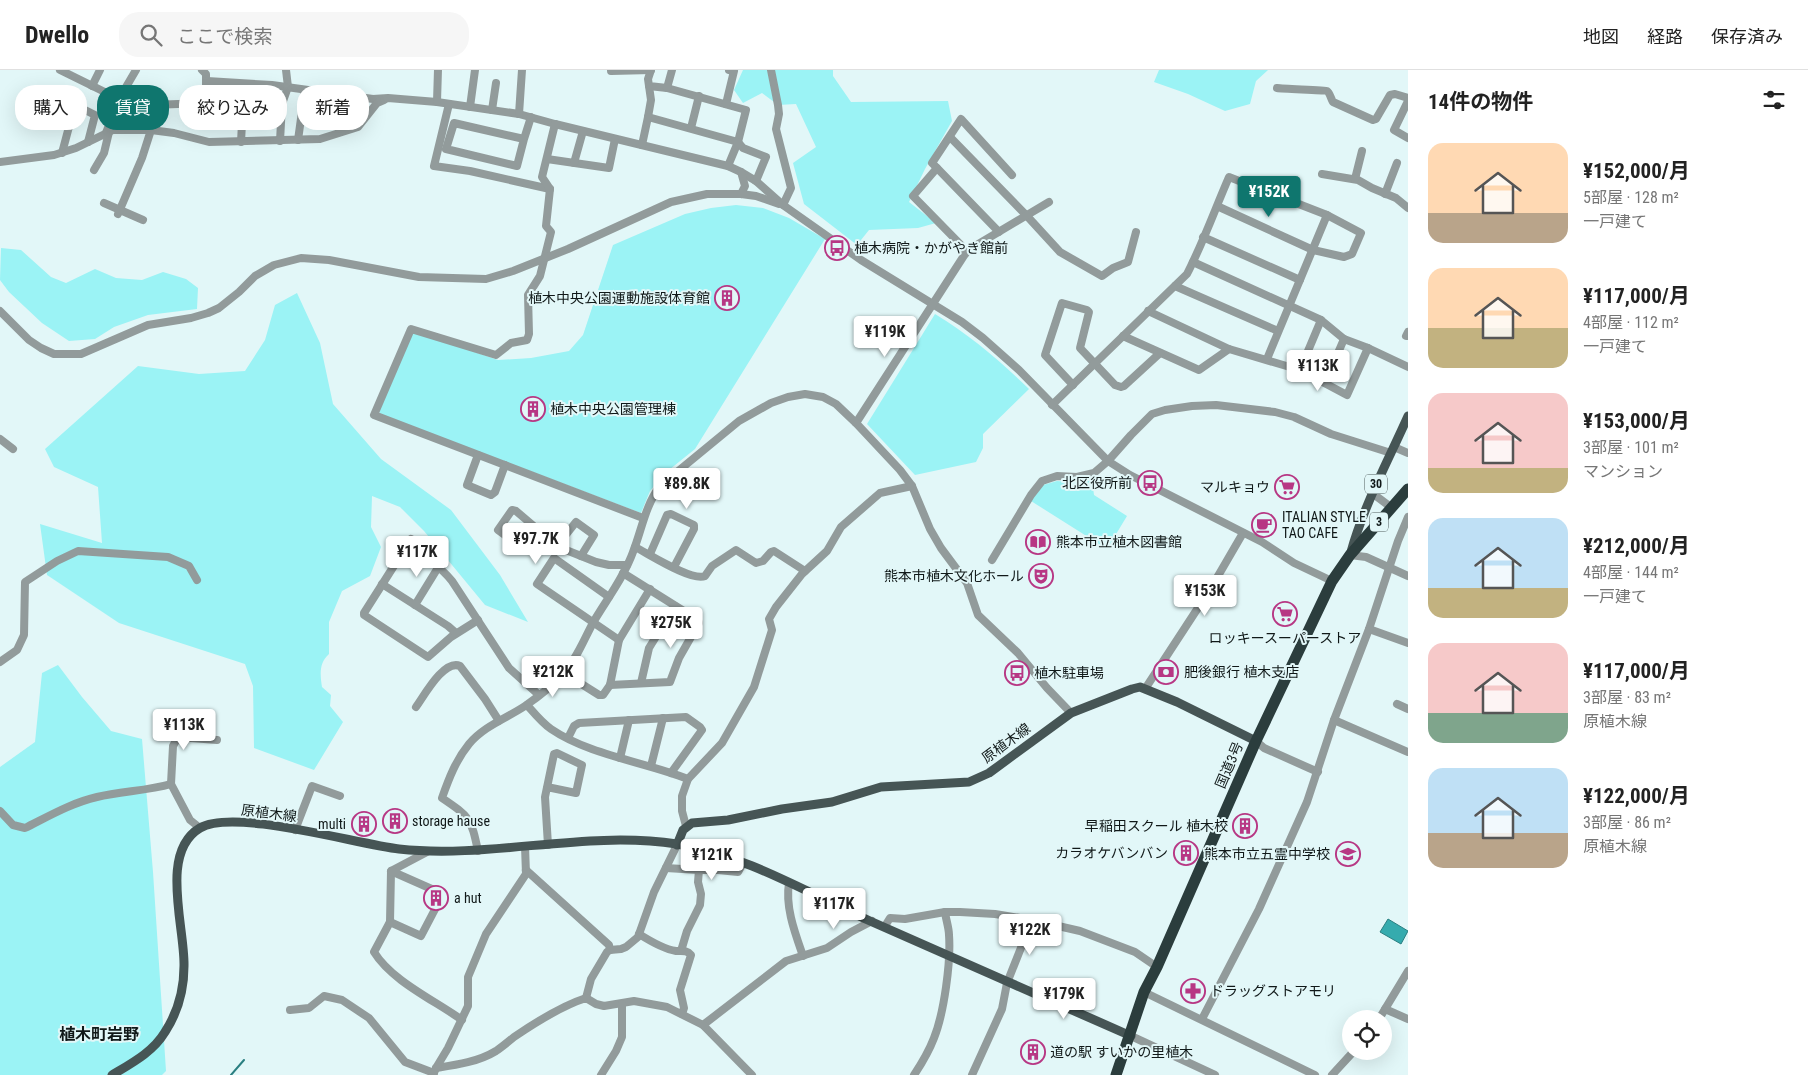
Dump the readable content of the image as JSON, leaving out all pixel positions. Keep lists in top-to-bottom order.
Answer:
{
  "streets": {
    "highway": ["3", "国道3号"],
    "main road": ["30", "原植木線"]
  },
  "crossings": [
    ["30", "国道3号"],
    ["原植木線", "国道3号"]
  ],
  "districts": ["植木町岩野"],
  "places": {
    "bus stop": ["植木病院・かがやき館前", "北区役所前", "植木駐車場"],
    "building": [
      "植木中央公園運動施設体育館",
      "植木中央公園管理棟",
      "storage hause",
      "multi",
      "早稲田スクール 植木校",
      "カラオケバンバン",
      "a hut",
      "道の駅 すいかの里植木"
    ],
    "supermarket": ["マルキョウ", "ロッキースーパーストア"],
    "cafe": ["ITALIAN STYLE TAO CAFE"],
    "library": ["熊本市立植木図書館"],
    "theatre": ["熊本市植木文化ホール"],
    "bank": ["肥後銀行 植木支店"],
    "school or university": ["熊本市立五霊中学校"],
    "pharmacy": ["ドラッグストアモリ"]
  },
  "page": {
    "header": "Dwello",
    "search": "ここで検索",
    "nav": ["地図", "経路", "保存済み"],
    "heading": "14件の物件",
    "chip": [
      "購入",
      "賃貸",
      "絞り込み",
      "新着"
    ],
    "list": [
      {
        "name": "¥152,000/月",
        "note": "5部屋 · 128 m² · 一戸建て"
      },
      {
        "name": "¥117,000/月",
        "note": "4部屋 · 112 m² · 一戸建て"
      },
      {
        "name": "¥153,000/月",
        "note": "3部屋 · 101 m² · マンション"
      },
      {
        "name": "¥212,000/月",
        "note": "4部屋 · 144 m² · 一戸建て"
      },
      {
        "name": "¥117,000/月",
        "note": "3部屋 · 83 m² · 原植木線"
      },
      {
        "name": "¥122,000/月",
        "note": "3部屋 · 86 m² · 原植木線"
      }
    ],
    "price": [
      "¥152K",
      "¥119K",
      "¥113K",
      "¥89.8K",
      "¥97.7K",
      "¥117K",
      "¥153K",
      "¥275K",
      "¥212K",
      "¥113K",
      "¥121K",
      "¥117K",
      "¥122K",
      "¥179K"
    ]
  }
}
